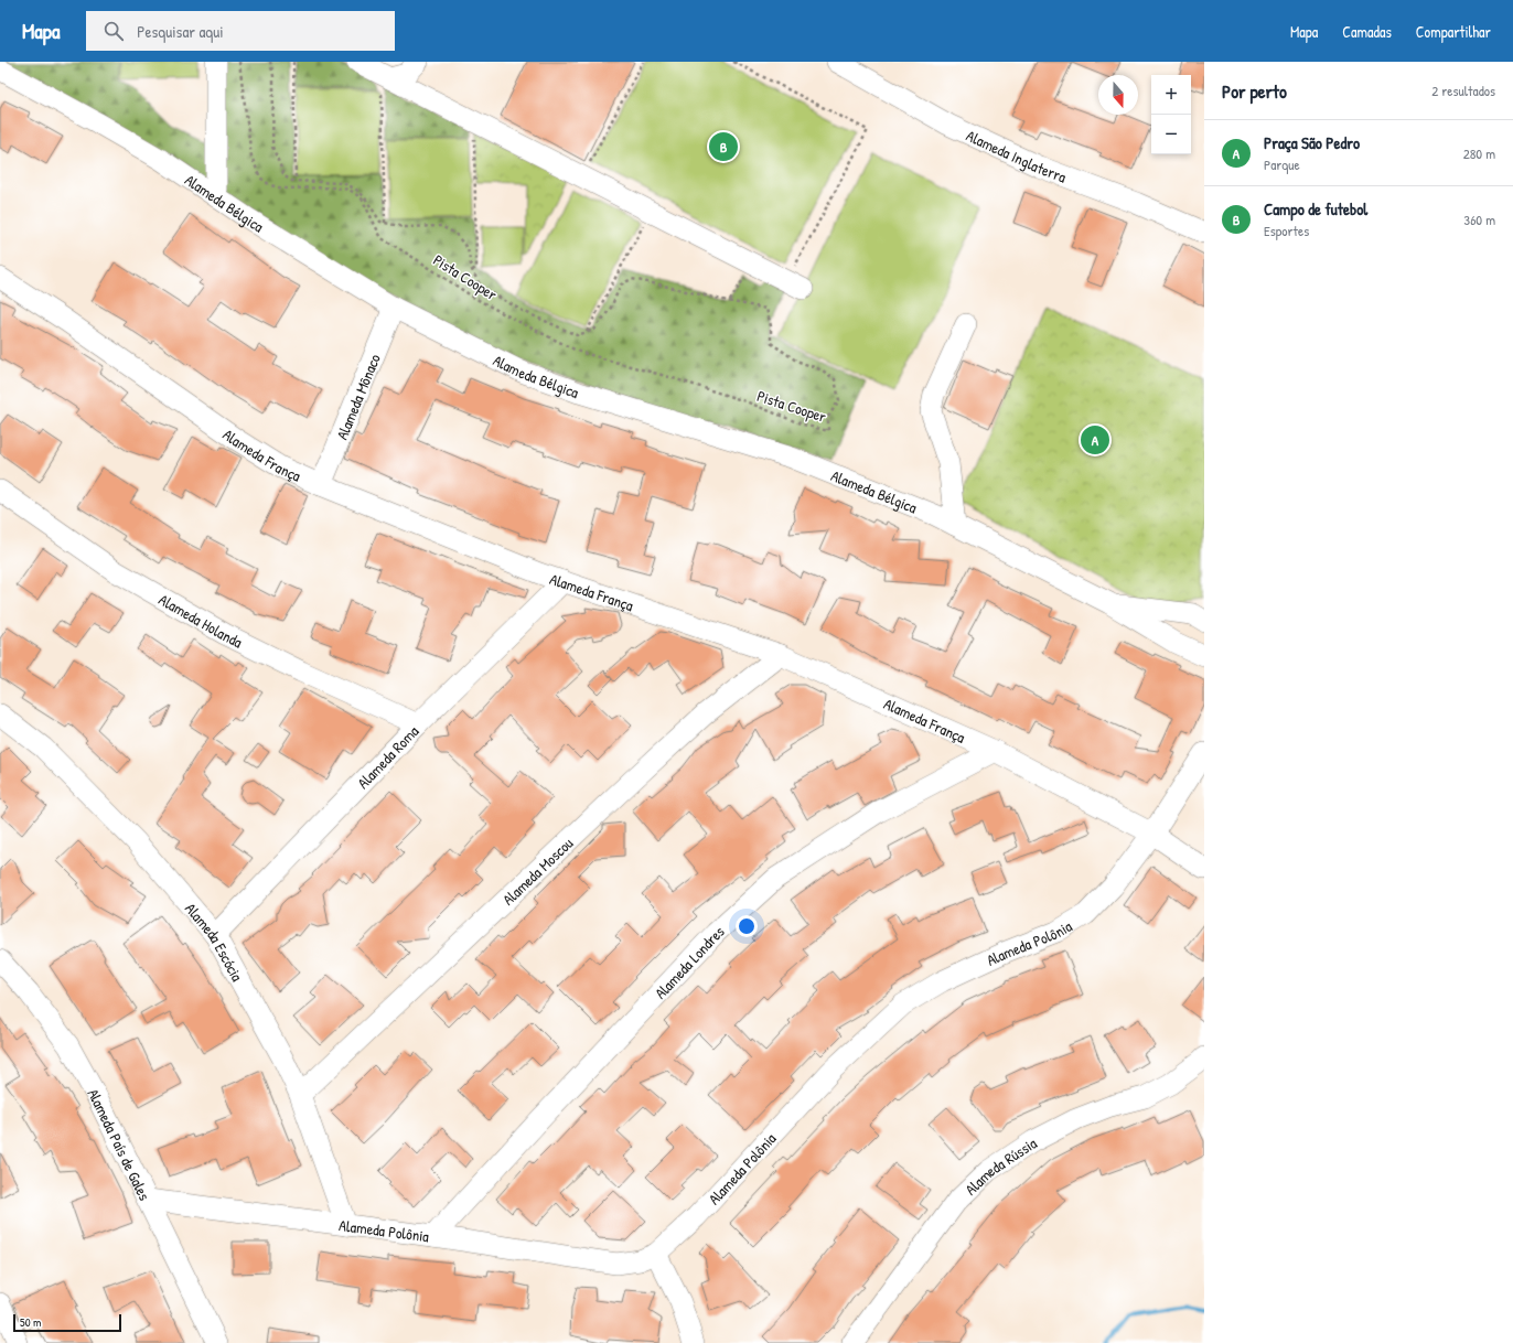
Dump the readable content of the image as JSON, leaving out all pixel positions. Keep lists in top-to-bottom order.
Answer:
{
  "streets": {
    "street": [
      "Alameda Inglaterra",
      "Alameda Bélgica",
      "Alameda Mônaco",
      "Alameda França",
      "Alameda Holanda",
      "Alameda Roma",
      "Alameda Moscou",
      "Alameda Polônia",
      "Alameda Escócia",
      "Alameda Londres",
      "Alameda País de Gales",
      "Alameda Rússia"
    ],
    "path": ["Pista Cooper"]
  },
  "crossings": [
    ["Alameda Bélgica", "Alameda Mônaco"],
    ["Alameda Mônaco", "Alameda França"],
    ["Alameda França", "Alameda Roma"],
    ["Alameda França", "Alameda Moscou"],
    ["Alameda França", "Alameda Polônia"],
    ["Alameda França", "Alameda Londres"],
    ["Alameda Holanda", "Alameda Roma"],
    ["Alameda Roma", "Alameda Escócia"],
    ["Alameda Moscou", "Alameda Escócia"],
    ["Alameda Polônia", "Alameda Escócia"],
    ["Alameda Polônia", "Alameda Londres"],
    ["Alameda Polônia", "Alameda País de Gales"]
  ],
  "scale_bar": "50 m",
  "north": "bottom",
  "page": {
    "header": "Mapa",
    "search": "Pesquisar aqui",
    "nav": ["Mapa", "Camadas", "Compartilhar"],
    "heading": ["Por perto", "2 resultados"],
    "map_buttons": ["+", "−"],
    "list": [
      {
        "mark": "A",
        "name": "Praça São Pedro",
        "note": "Parque",
        "value": "280 m"
      },
      {
        "mark": "B",
        "name": "Campo de futebol",
        "note": "Esportes",
        "value": "360 m"
      }
    ],
    "pins": ["B", "A"],
    "scale": "50 m"
  }
}
